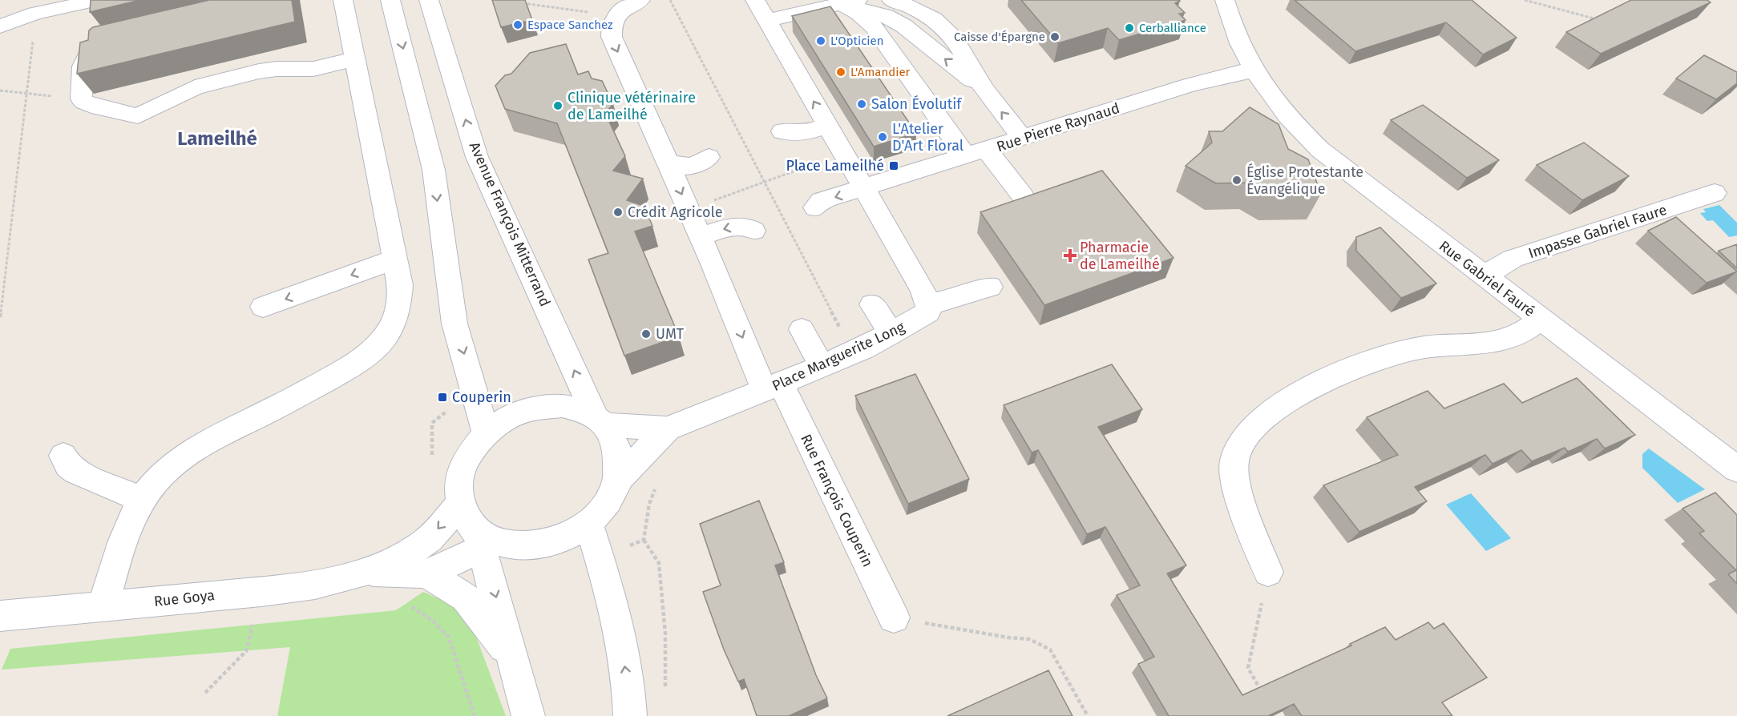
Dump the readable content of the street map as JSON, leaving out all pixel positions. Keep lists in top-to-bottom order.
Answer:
{
  "streets": {
    "street": [
      "Rue Pierre Raynaud",
      "Avenue François Mitterrand",
      "Impasse Gabriel Faure",
      "Rue Gabriel Fauré",
      "Place Marguerite Long",
      "Rue François Couperin",
      "Rue Goya"
    ]
  },
  "crossings": [
    ["Rue Pierre Raynaud", "Rue Gabriel Fauré"],
    ["Avenue François Mitterrand", "Rue Goya"],
    ["Impasse Gabriel Faure", "Rue Gabriel Fauré"],
    ["Place Marguerite Long", "Rue François Couperin"]
  ],
  "districts": ["Lameilhé"],
  "places": {
    "other": [
      "Espace Sanchez",
      "Cerballiance",
      "Caisse d'Épargne",
      "L'Opticien",
      "L'Amandier",
      "Salon Évolutif",
      "Clinique vétérinaire de Lameilhé",
      "L'Atelier D'Art Floral",
      "Église Protestante Évangélique",
      "Crédit Agricole",
      "UMT"
    ],
    "transit": ["Place Lameilhé", "Couperin"],
    "health": ["Pharmacie de Lameilhé"]
  }
}
